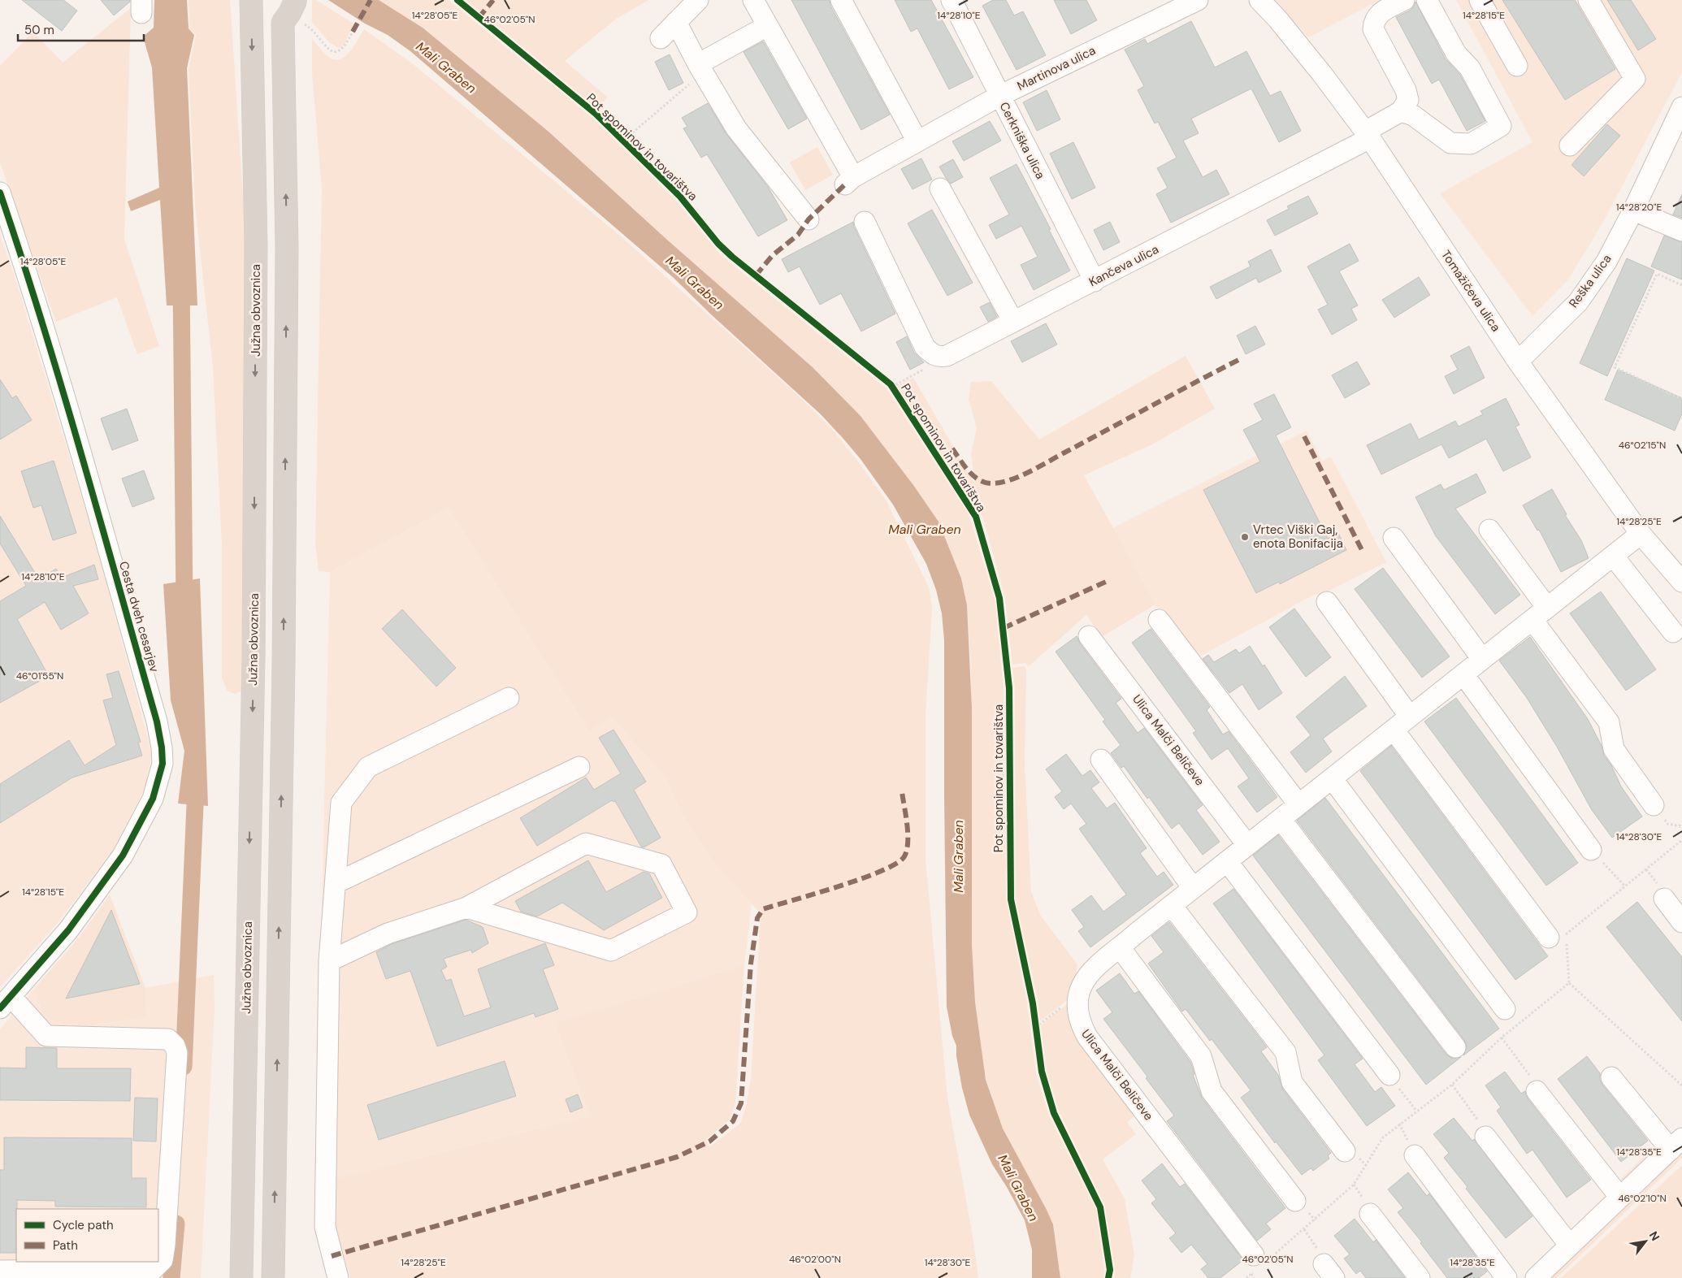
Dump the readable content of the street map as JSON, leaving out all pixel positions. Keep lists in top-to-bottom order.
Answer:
{
  "streets": {
    "highway": ["Južna obvoznica"],
    "street": [
      "Martinova ulica",
      "Cerkniška ulica",
      "Kančeva ulica",
      "Reška ulica",
      "Tomažičeva ulica",
      "Cesta dveh cesarjev",
      "Ulica Malči Beličeve"
    ],
    "cycle path": ["Pot spominov in tovarištva"]
  },
  "crossings": [
    ["Martinova ulica", "Cerkniška ulica"],
    ["Cerkniška ulica", "Kančeva ulica"],
    ["Kančeva ulica", "Tomažičeva ulica"],
    ["Reška ulica", "Tomažičeva ulica"],
    ["Tomažičeva ulica", "Ulica Malči Beličeve"]
  ],
  "water": ["Mali Graben"],
  "places": ["Vrtec Viški Gaj, enota Bonifacija"],
  "legend": ["Cycle path", "Path"],
  "scale_bar": "50 m",
  "north": "top right",
  "coordinates": [
    "14°28'10\"E",
    "14°28'15\"E",
    "14°28'05\"E",
    "46°02'05\"N",
    "14°28'20\"E",
    "46°02'15\"N",
    "14°28'25\"E",
    "46°01'55\"N",
    "14°28'30\"E",
    "14°28'35\"E",
    "46°02'10\"N",
    "46°02'00\"N"
  ]
}
